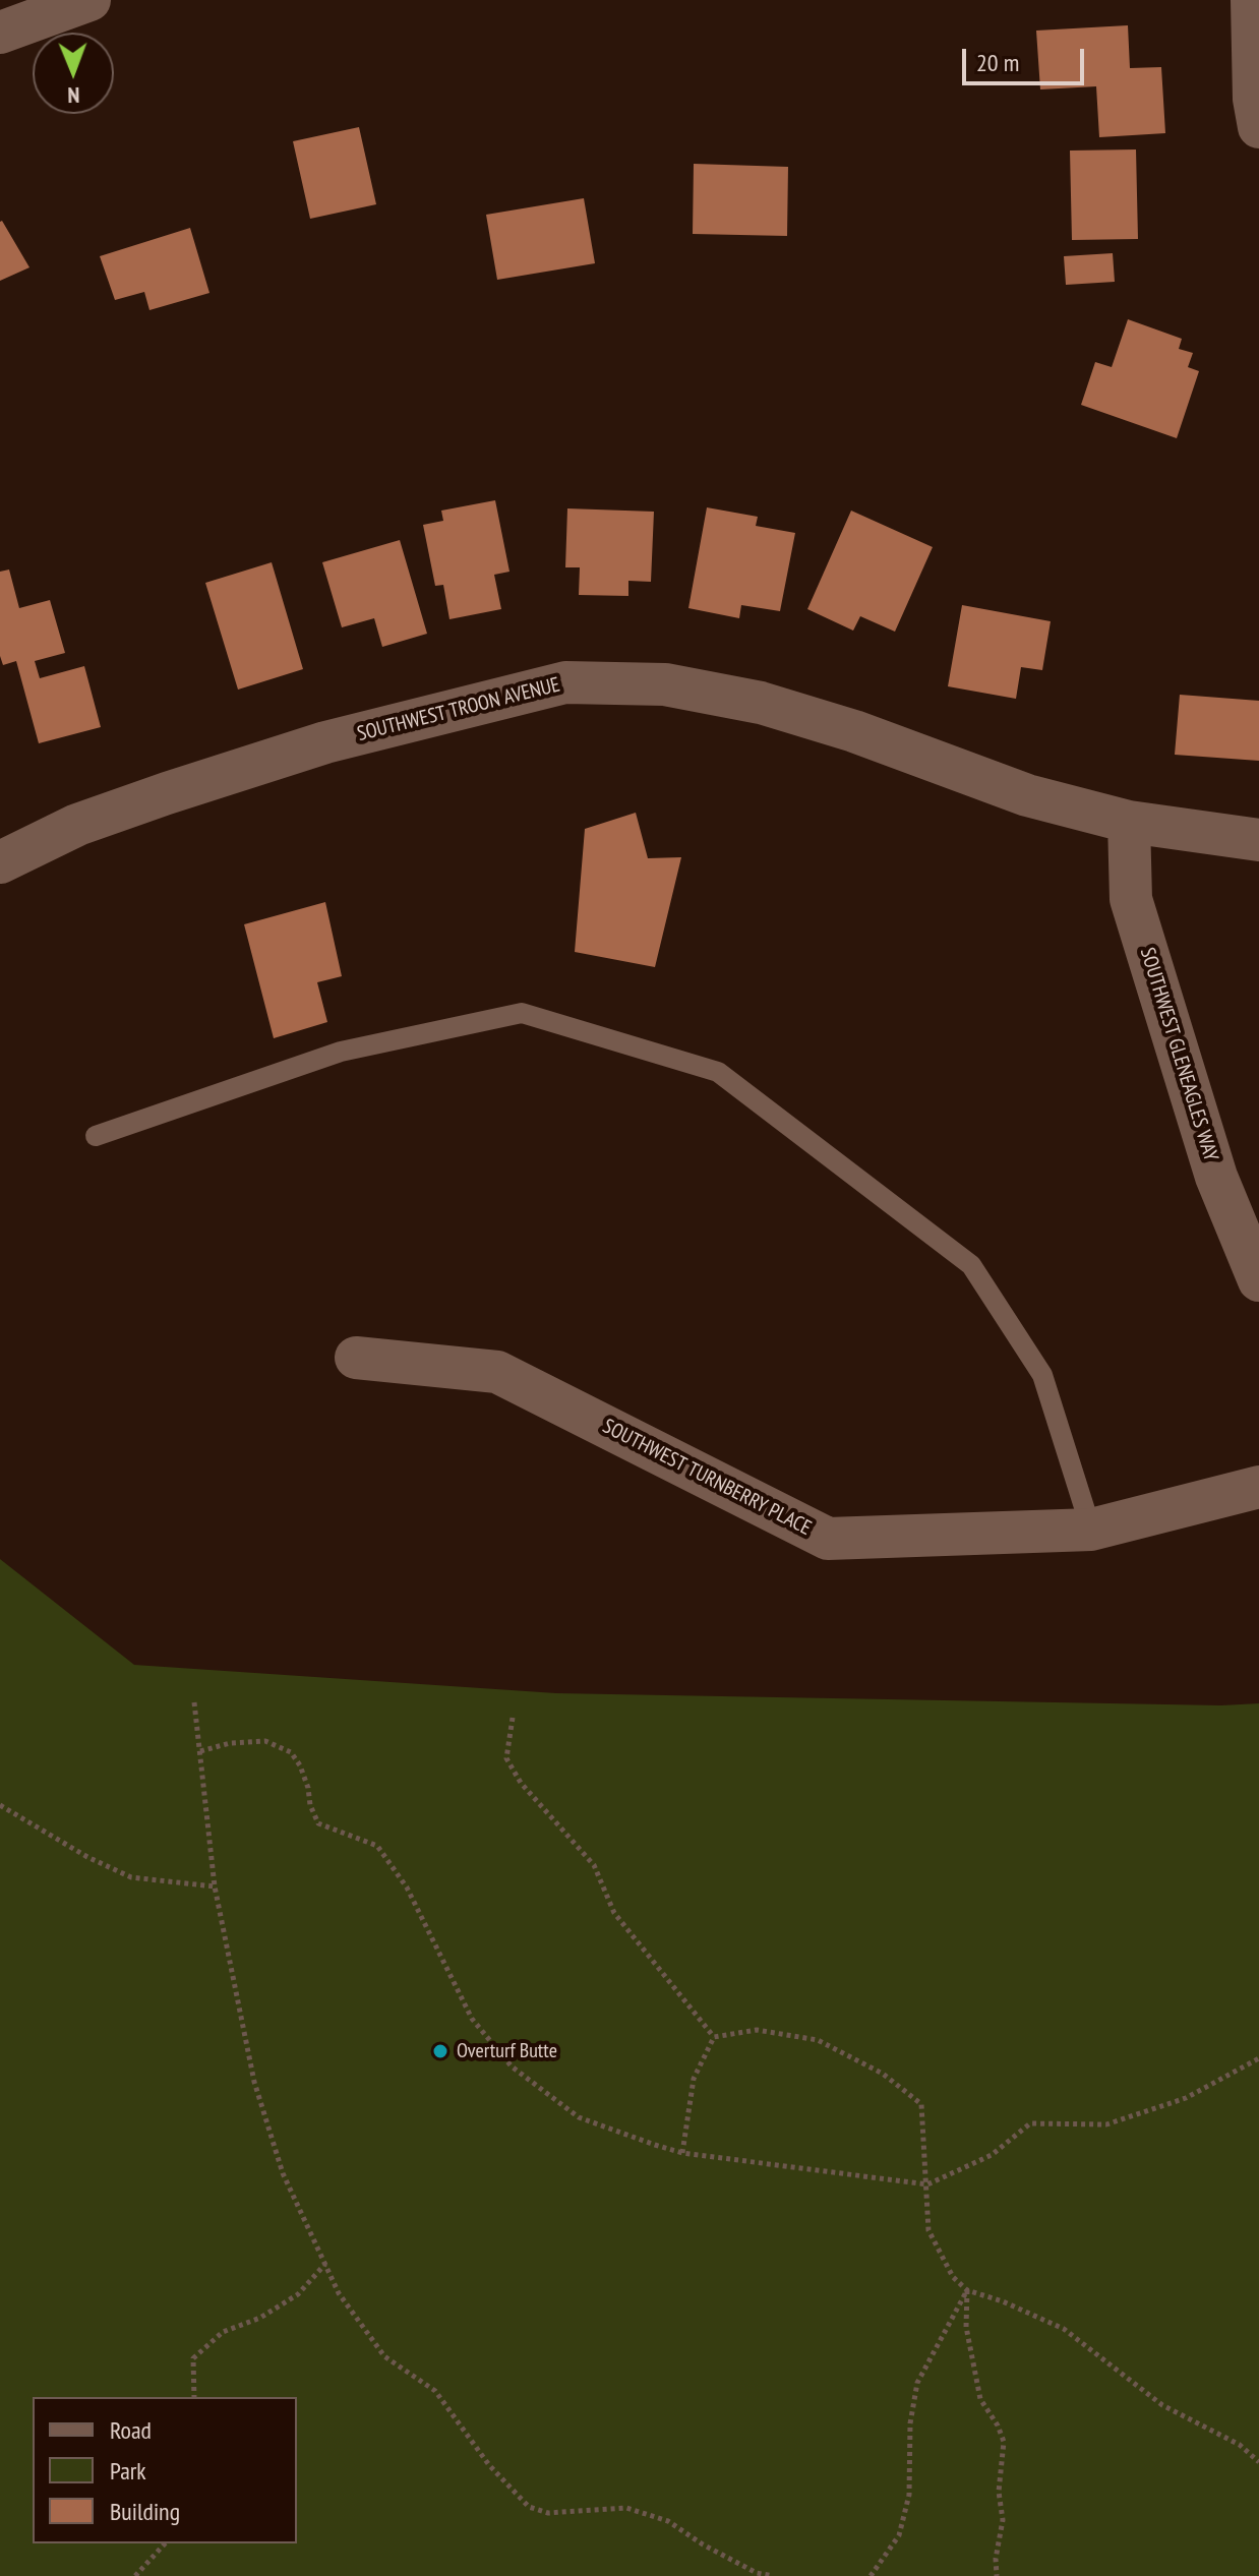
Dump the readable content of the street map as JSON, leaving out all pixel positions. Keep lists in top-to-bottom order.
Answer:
{
  "streets": {
    "street": ["SOUTHWEST TROON AVENUE", "SOUTHWEST GLENEAGLES WAY", "SOUTHWEST TURNBERRY PLACE"]
  },
  "crossings": [
    ["SOUTHWEST TROON AVENUE", "SOUTHWEST GLENEAGLES WAY"]
  ],
  "places": ["Overturf Butte"],
  "legend": ["Road", "Park", "Building"],
  "scale_bar": "20 m",
  "north": "bottom"
}
